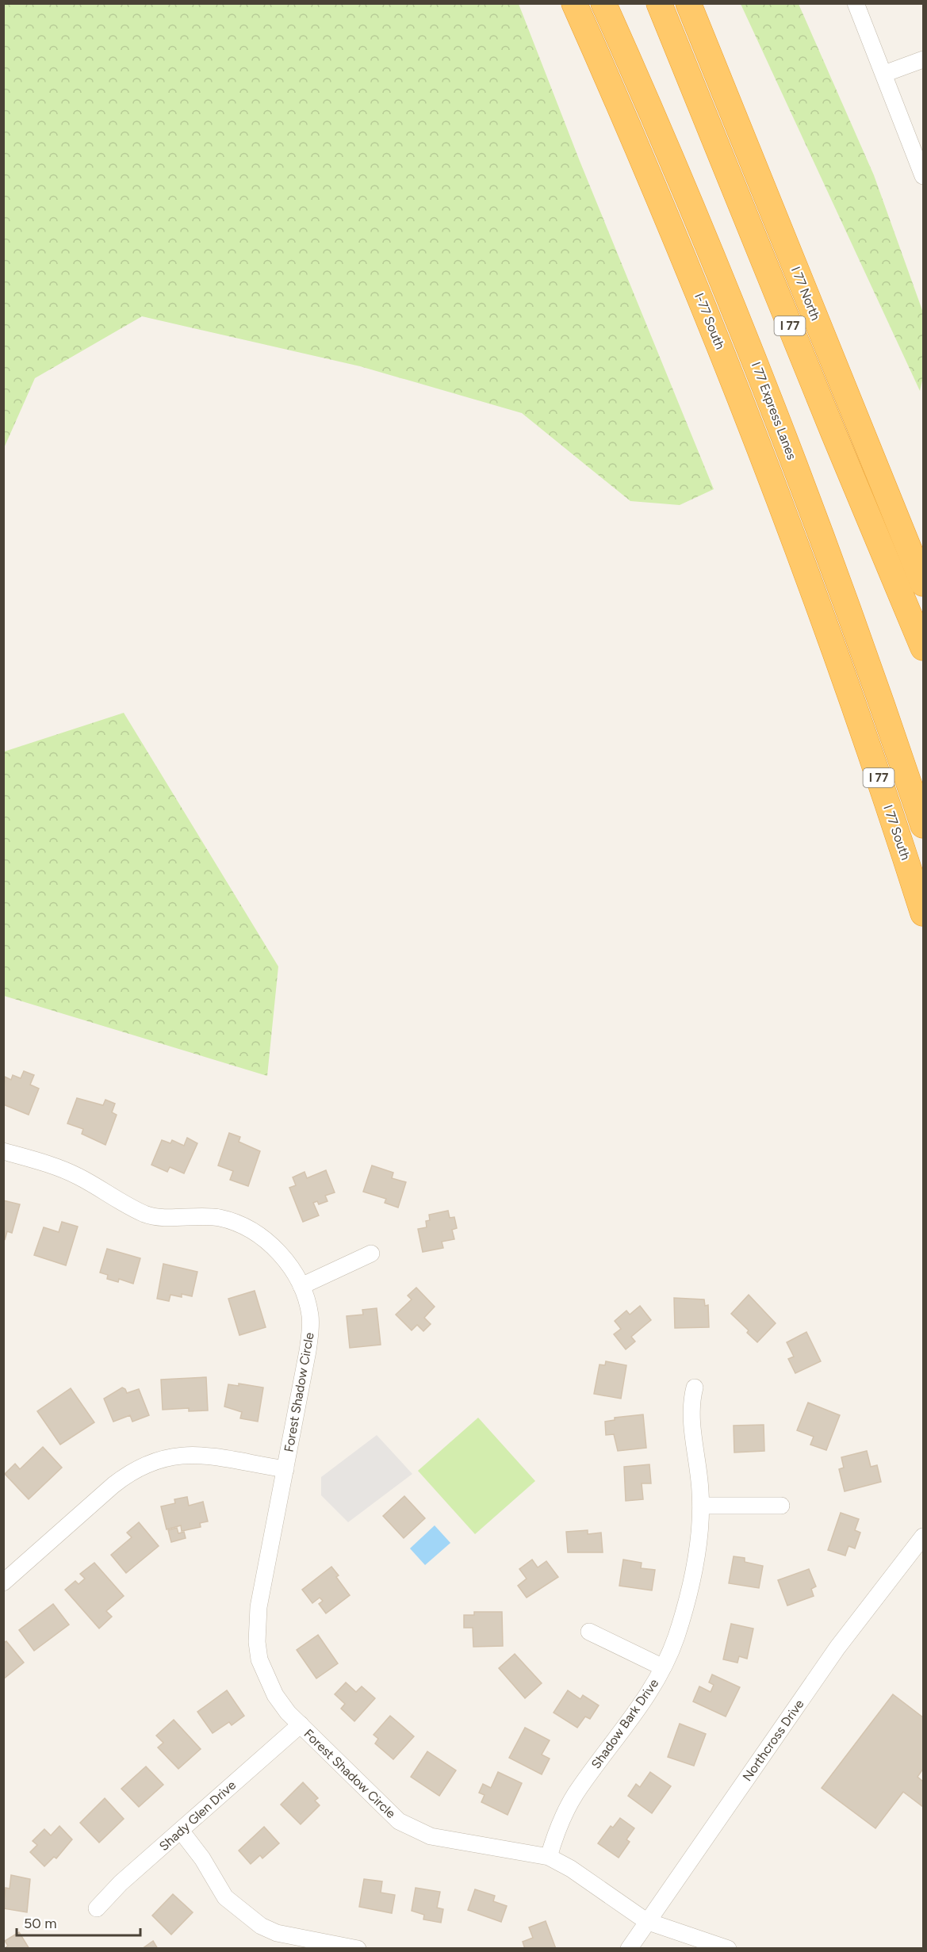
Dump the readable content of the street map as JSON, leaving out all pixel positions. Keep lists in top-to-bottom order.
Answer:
{
  "streets": {
    "highway": [
      "I 77 North",
      "I-77 South",
      "I 77",
      "I 77 Express Lanes",
      "I 77 South"
    ],
    "street": [
      "Forest Shadow Circle",
      "Shadow Bark Drive",
      "Northcross Drive",
      "Shady Glen Drive"
    ]
  },
  "crossings": [
    ["I-77 South", "I 77 South"],
    ["Forest Shadow Circle", "Shadow Bark Drive"],
    ["Forest Shadow Circle", "Northcross Drive"],
    ["Forest Shadow Circle", "Shady Glen Drive"]
  ],
  "scale_bar": "50 m"
}
